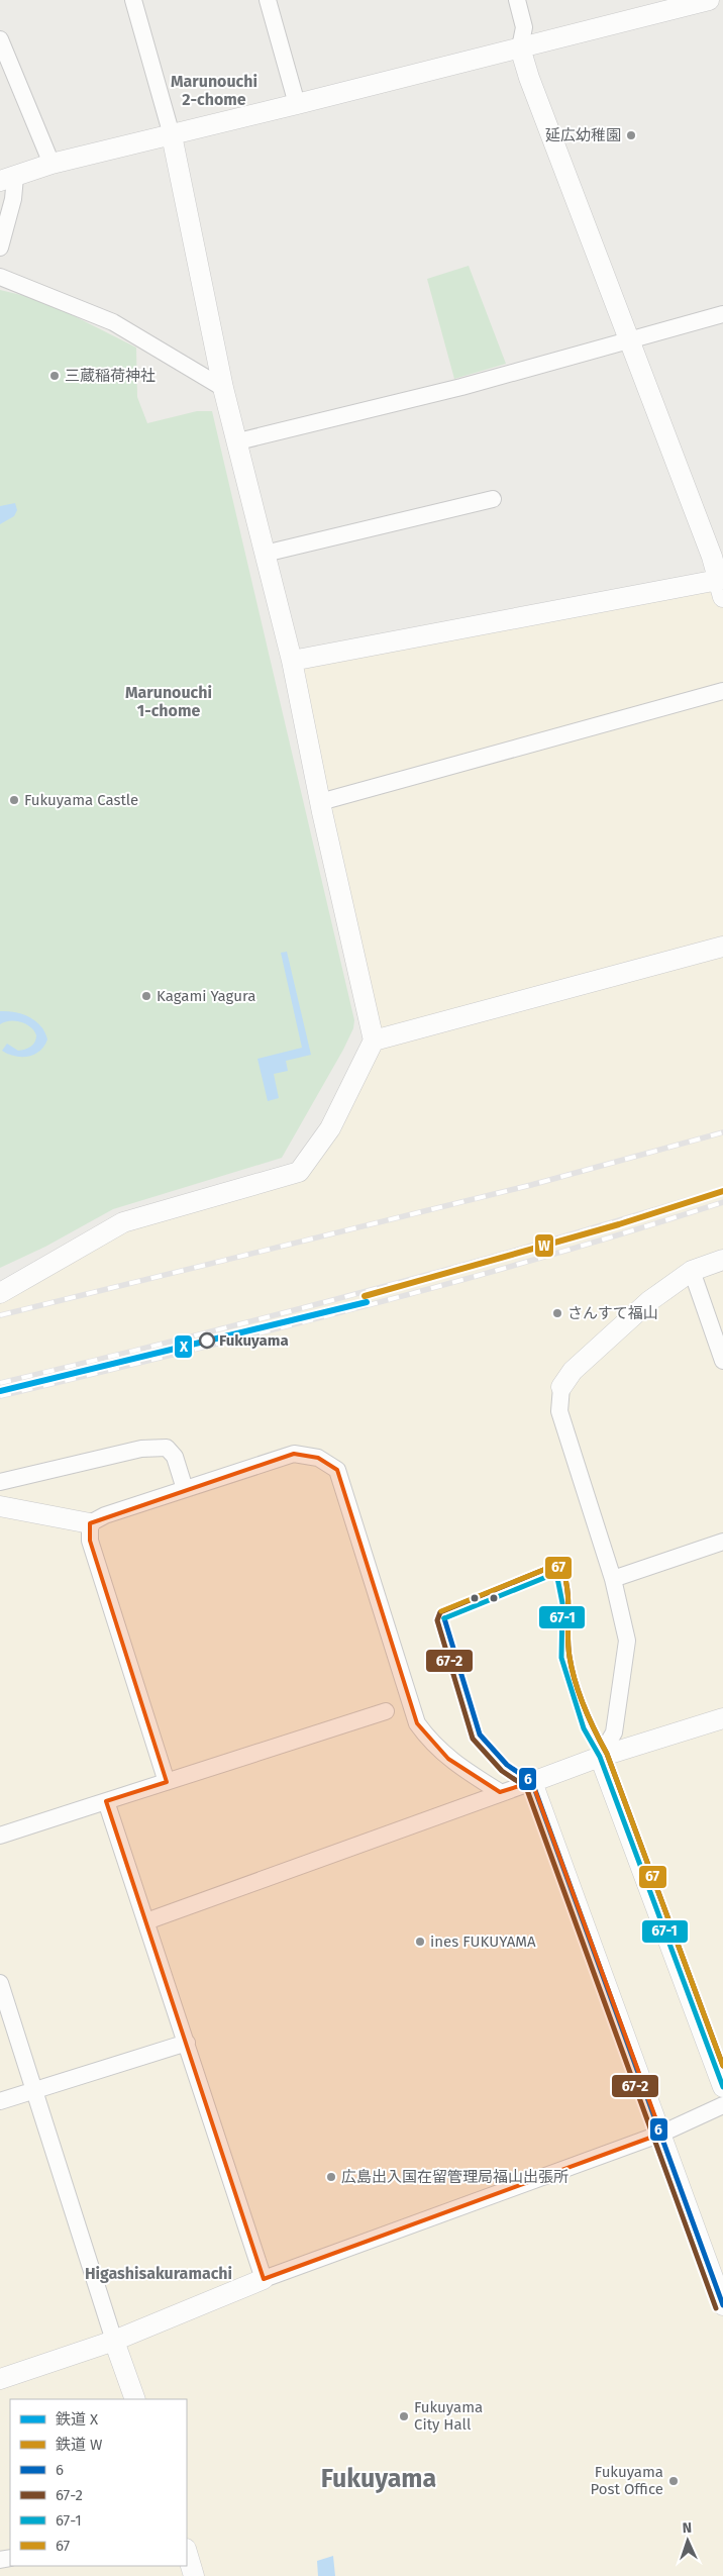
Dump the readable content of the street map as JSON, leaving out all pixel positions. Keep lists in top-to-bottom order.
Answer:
{
  "districts": [
    "Marunouchi 2-chome",
    "Marunouchi 1-chome",
    "Higashisakuramachi",
    "Fukuyama"
  ],
  "places": [
    "延広幼稚園",
    "三蔵稲荷神社",
    "Fukuyama Castle",
    "Kagami Yagura",
    "さんすて福山",
    "Fukuyama",
    "ines FUKUYAMA",
    "広島出入国在留管理局福山出張所",
    "Fukuyama City Hall",
    "Fukuyama Post Office"
  ],
  "lines": [
    "rail line W",
    "rail line X",
    "transit line 67-2",
    "transit line 67",
    "transit line 67-1",
    "transit line 6"
  ],
  "legend": [
    "鉄道 X",
    "鉄道 W",
    "6",
    "67-2",
    "67-1",
    "67"
  ],
  "north": "top"
}
